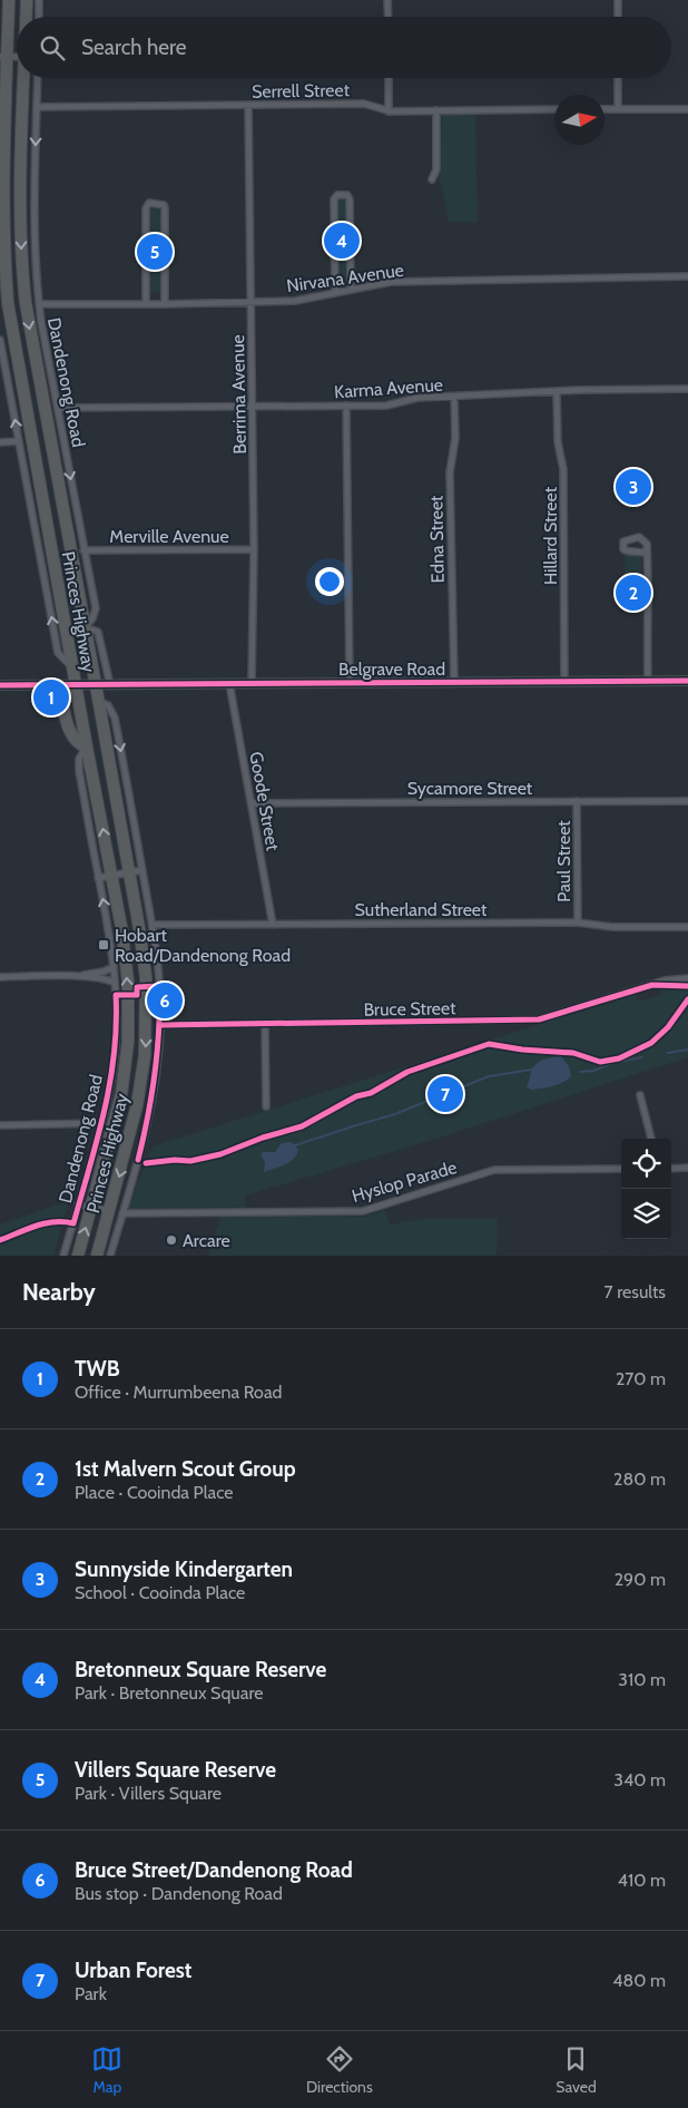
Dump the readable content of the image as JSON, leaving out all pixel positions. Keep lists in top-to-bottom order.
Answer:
{
  "streets": {
    "highway": ["Princes Highway"],
    "main road": ["Belgrave Road"],
    "street": [
      "Serrell Street",
      "Nirvana Avenue",
      "Dandenong Road",
      "Karma Avenue",
      "Berrima Avenue",
      "Merville Avenue",
      "Hillard Street",
      "Edna Street",
      "Sycamore Street",
      "Goode Street",
      "Paul Street",
      "Sutherland Street",
      "Bruce Street",
      "Hyslop Parade"
    ]
  },
  "crossings": [
    ["Serrell Street", "Dandenong Road"],
    ["Serrell Street", "Berrima Avenue"],
    ["Nirvana Avenue", "Dandenong Road"],
    ["Nirvana Avenue", "Berrima Avenue"],
    ["Dandenong Road", "Karma Avenue"],
    ["Dandenong Road", "Merville Avenue"],
    ["Dandenong Road", "Princes Highway"],
    ["Karma Avenue", "Berrima Avenue"],
    ["Karma Avenue", "Hillard Street"],
    ["Karma Avenue", "Edna Street"],
    ["Berrima Avenue", "Merville Avenue"],
    ["Berrima Avenue", "Belgrave Road"],
    ["Hillard Street", "Belgrave Road"],
    ["Edna Street", "Belgrave Road"],
    ["Princes Highway", "Belgrave Road"],
    ["Belgrave Road", "Goode Street"],
    ["Sycamore Street", "Goode Street"],
    ["Sycamore Street", "Paul Street"],
    ["Goode Street", "Sutherland Street"],
    ["Paul Street", "Sutherland Street"]
  ],
  "places": {
    "transit": ["Hobart Road/Dandenong Road"],
    "other": ["Arcare"]
  },
  "north": "right",
  "page": {
    "search": "Search here",
    "pins": [
      "4",
      "5",
      "3",
      "2",
      "1",
      "6",
      "7"
    ],
    "heading": ["Nearby", "7 results"],
    "list": [
      {
        "mark": "1",
        "name": "TWB",
        "note": "Office · Murrumbeena Road",
        "value": "270 m"
      },
      {
        "mark": "2",
        "name": "1st Malvern Scout Group",
        "note": "Place · Cooinda Place",
        "value": "280 m"
      },
      {
        "mark": "3",
        "name": "Sunnyside Kindergarten",
        "note": "School · Cooinda Place",
        "value": "290 m"
      },
      {
        "mark": "4",
        "name": "Bretonneux Square Reserve",
        "note": "Park · Bretonneux Square",
        "value": "310 m"
      },
      {
        "mark": "5",
        "name": "Villers Square Reserve",
        "note": "Park · Villers Square",
        "value": "340 m"
      },
      {
        "mark": "6",
        "name": "Bruce Street/Dandenong Road",
        "note": "Bus stop · Dandenong Road",
        "value": "410 m"
      },
      {
        "mark": "7",
        "name": "Urban Forest",
        "note": "Park",
        "value": "480 m"
      }
    ],
    "nav": ["Map", "Directions", "Saved"]
  }
}
